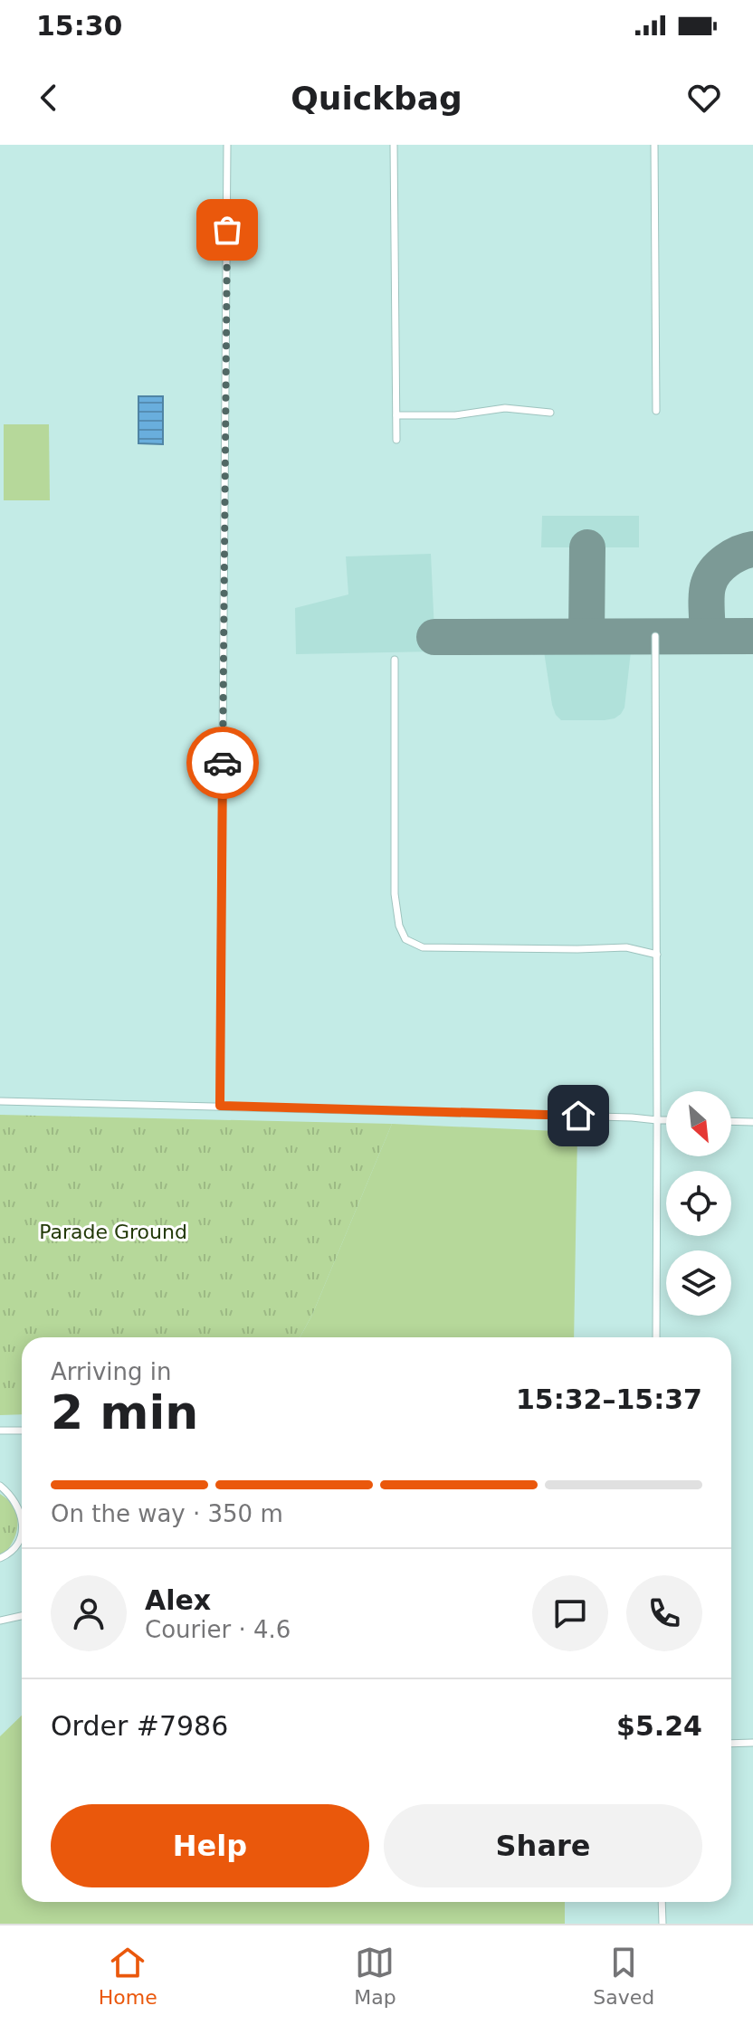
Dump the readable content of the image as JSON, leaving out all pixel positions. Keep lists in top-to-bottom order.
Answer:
{
  "parks": ["Parade Ground"],
  "north": "bottom right",
  "page": {
    "status": "15:30",
    "header": "Quickbag",
    "heading": ["2 min", "Arriving in", "15:32–15:37"],
    "panel": [
      "Alex",
      "Courier · 4.6",
      "Order #7986",
      "$5.24"
    ],
    "bar": "On the way · 350 m",
    "buttons": ["Help", "Share"],
    "tabs": ["Home", "Map", "Saved"]
  }
}
